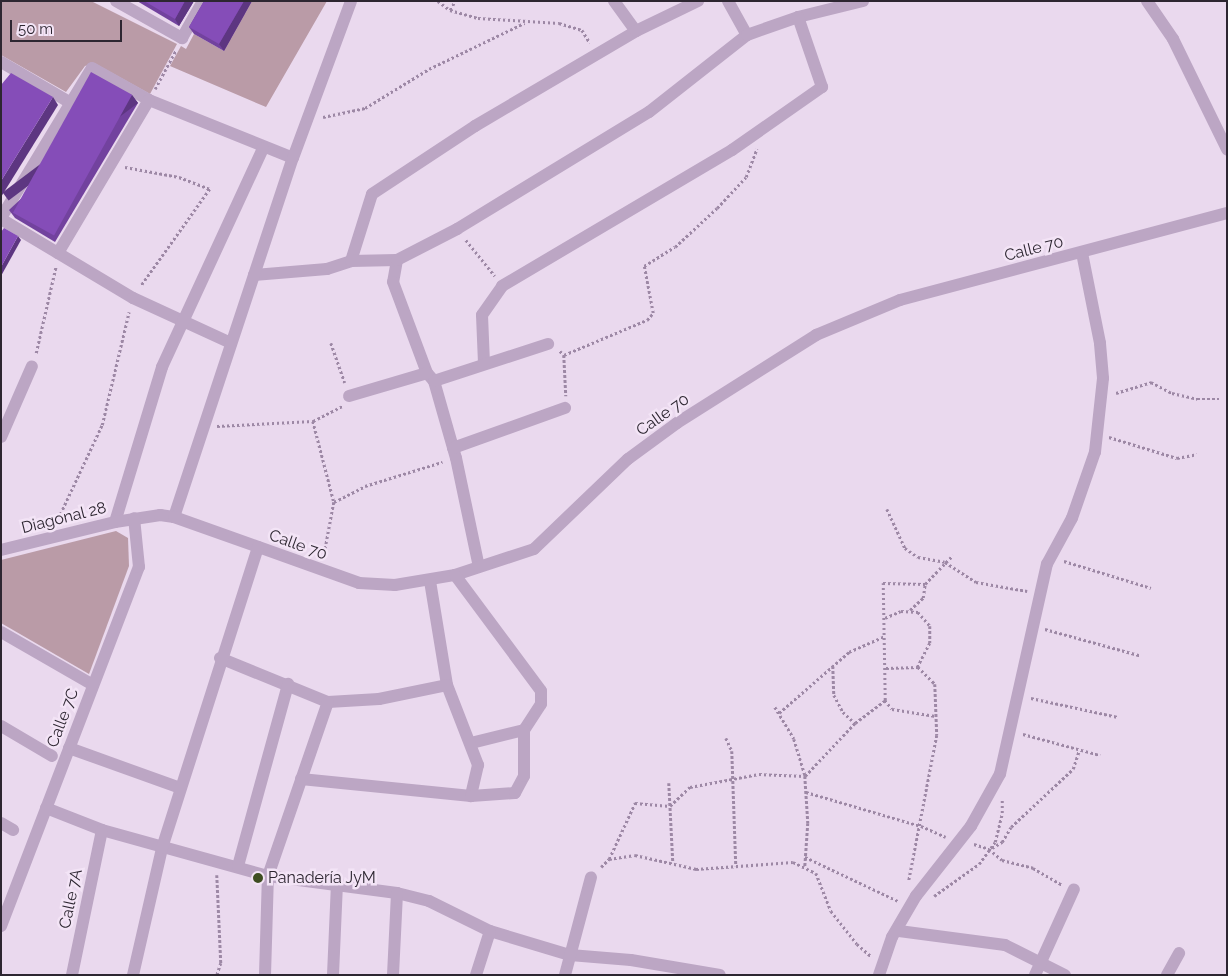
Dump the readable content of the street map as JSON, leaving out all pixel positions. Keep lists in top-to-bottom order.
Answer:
{
  "streets": {
    "street": [
      "Calle 70",
      "Diagonal 28",
      "Calle 7C",
      "Calle 7A"
    ]
  },
  "crossings": [
    ["Calle 70", "Diagonal 28"],
    ["Calle 70", "Calle 7C"],
    ["Diagonal 28", "Calle 7C"]
  ],
  "places": ["Panadería JyM"],
  "scale_bar": "50 m"
}
